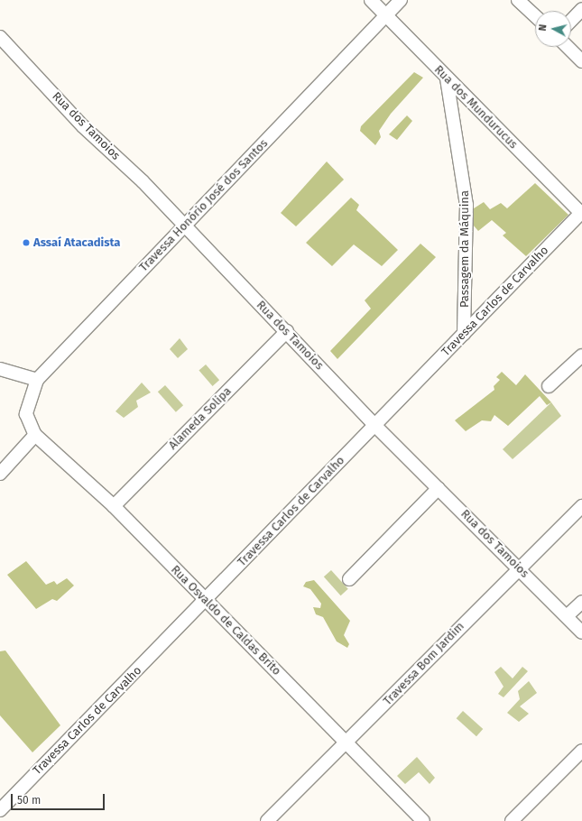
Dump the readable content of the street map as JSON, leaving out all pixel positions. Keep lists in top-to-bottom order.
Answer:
{
  "streets": {
    "street": [
      "Rua dos Mundurucus",
      "Rua dos Tamoios",
      "Travessa Honório José dos Santos",
      "Passagem da Máquina",
      "Travessa Carlos de Carvalho",
      "Alameda Solipa",
      "Rua Osvaldo de Caldas Brito",
      "Travessa Bom Jardim"
    ]
  },
  "crossings": [
    ["Rua dos Mundurucus", "Travessa Honório José dos Santos"],
    ["Rua dos Mundurucus", "Passagem da Máquina"],
    ["Rua dos Mundurucus", "Travessa Carlos de Carvalho"],
    ["Rua dos Tamoios", "Travessa Honório José dos Santos"],
    ["Rua dos Tamoios", "Travessa Carlos de Carvalho"],
    ["Rua dos Tamoios", "Alameda Solipa"],
    ["Rua dos Tamoios", "Travessa Bom Jardim"],
    ["Travessa Honório José dos Santos", "Rua Osvaldo de Caldas Brito"],
    ["Passagem da Máquina", "Travessa Carlos de Carvalho"],
    ["Travessa Carlos de Carvalho", "Rua Osvaldo de Caldas Brito"],
    ["Alameda Solipa", "Rua Osvaldo de Caldas Brito"],
    ["Rua Osvaldo de Caldas Brito", "Travessa Bom Jardim"]
  ],
  "places": ["Assaí Atacadista"],
  "scale_bar": "50 m",
  "north": "left"
}
